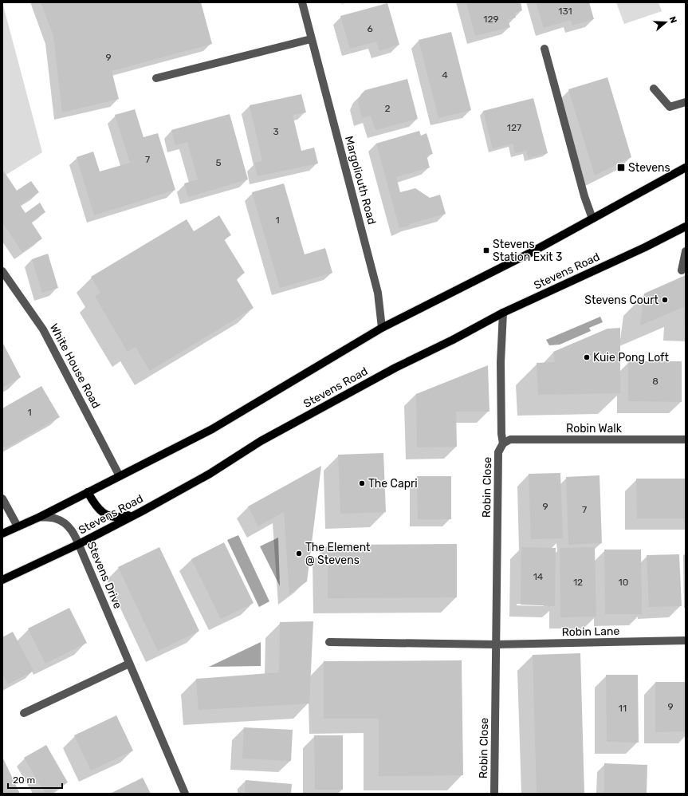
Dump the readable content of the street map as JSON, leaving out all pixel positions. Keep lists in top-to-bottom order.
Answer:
{
  "streets": {
    "main road": ["Stevens Road"],
    "street": [
      "Margoliouth Road",
      "White House Road",
      "Robin Walk",
      "Robin Close",
      "Stevens Drive",
      "Robin Lane"
    ]
  },
  "crossings": [
    ["Stevens Road", "Robin Close"],
    ["Stevens Road", "Stevens Drive"],
    ["Robin Walk", "Robin Close"],
    ["Robin Close", "Robin Lane"]
  ],
  "places": {
    "transit": ["Stevens", "Stevens Station Exit 3"],
    "other": [
      "Stevens Court",
      "Kuie Pong Loft",
      "The Capri",
      "The Element @ Stevens"
    ]
  },
  "house_numbers": [
    "131",
    "129",
    "6",
    "9",
    "4",
    "2",
    "127",
    "3",
    "7",
    "5",
    "1",
    "8",
    "1",
    "9",
    "7",
    "14",
    "12",
    "10",
    "9",
    "11"
  ],
  "scale_bar": "20 m",
  "north": "right"
}
